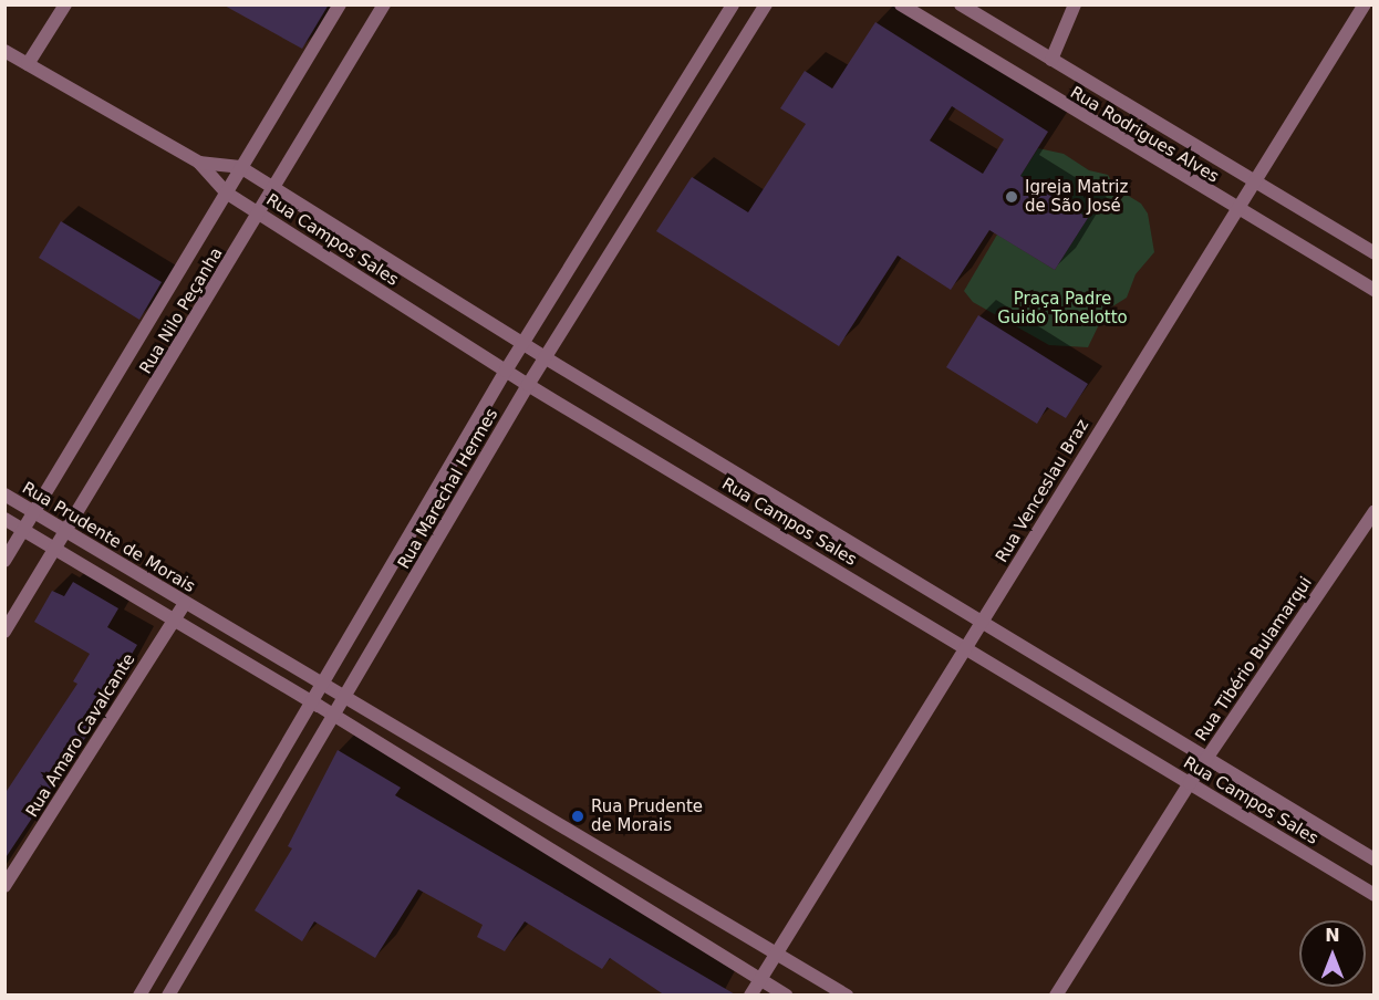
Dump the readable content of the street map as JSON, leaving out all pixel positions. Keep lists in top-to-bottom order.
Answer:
{
  "streets": {
    "street": [
      "Rua Rodrigues Alves",
      "Rua Campos Sales",
      "Rua Nilo Peçanha",
      "Rua Marechal Hermes",
      "Rua Venceslau Braz",
      "Rua Prudente de Morais",
      "Rua Tibério Bulamarqui",
      "Rua Amaro Cavalcante"
    ]
  },
  "crossings": [
    ["Rua Rodrigues Alves", "Rua Venceslau Braz"],
    ["Rua Campos Sales", "Rua Nilo Peçanha"],
    ["Rua Campos Sales", "Rua Marechal Hermes"],
    ["Rua Campos Sales", "Rua Venceslau Braz"],
    ["Rua Campos Sales", "Rua Tibério Bulamarqui"],
    ["Rua Nilo Peçanha", "Rua Prudente de Morais"],
    ["Rua Marechal Hermes", "Rua Prudente de Morais"],
    ["Rua Venceslau Braz", "Rua Prudente de Morais"],
    ["Rua Prudente de Morais", "Rua Amaro Cavalcante"]
  ],
  "parks": ["Praça Padre Guido Tonelotto"],
  "places": ["Igreja Matriz de São José", "Rua Prudente de Morais"],
  "north": "top"
}
